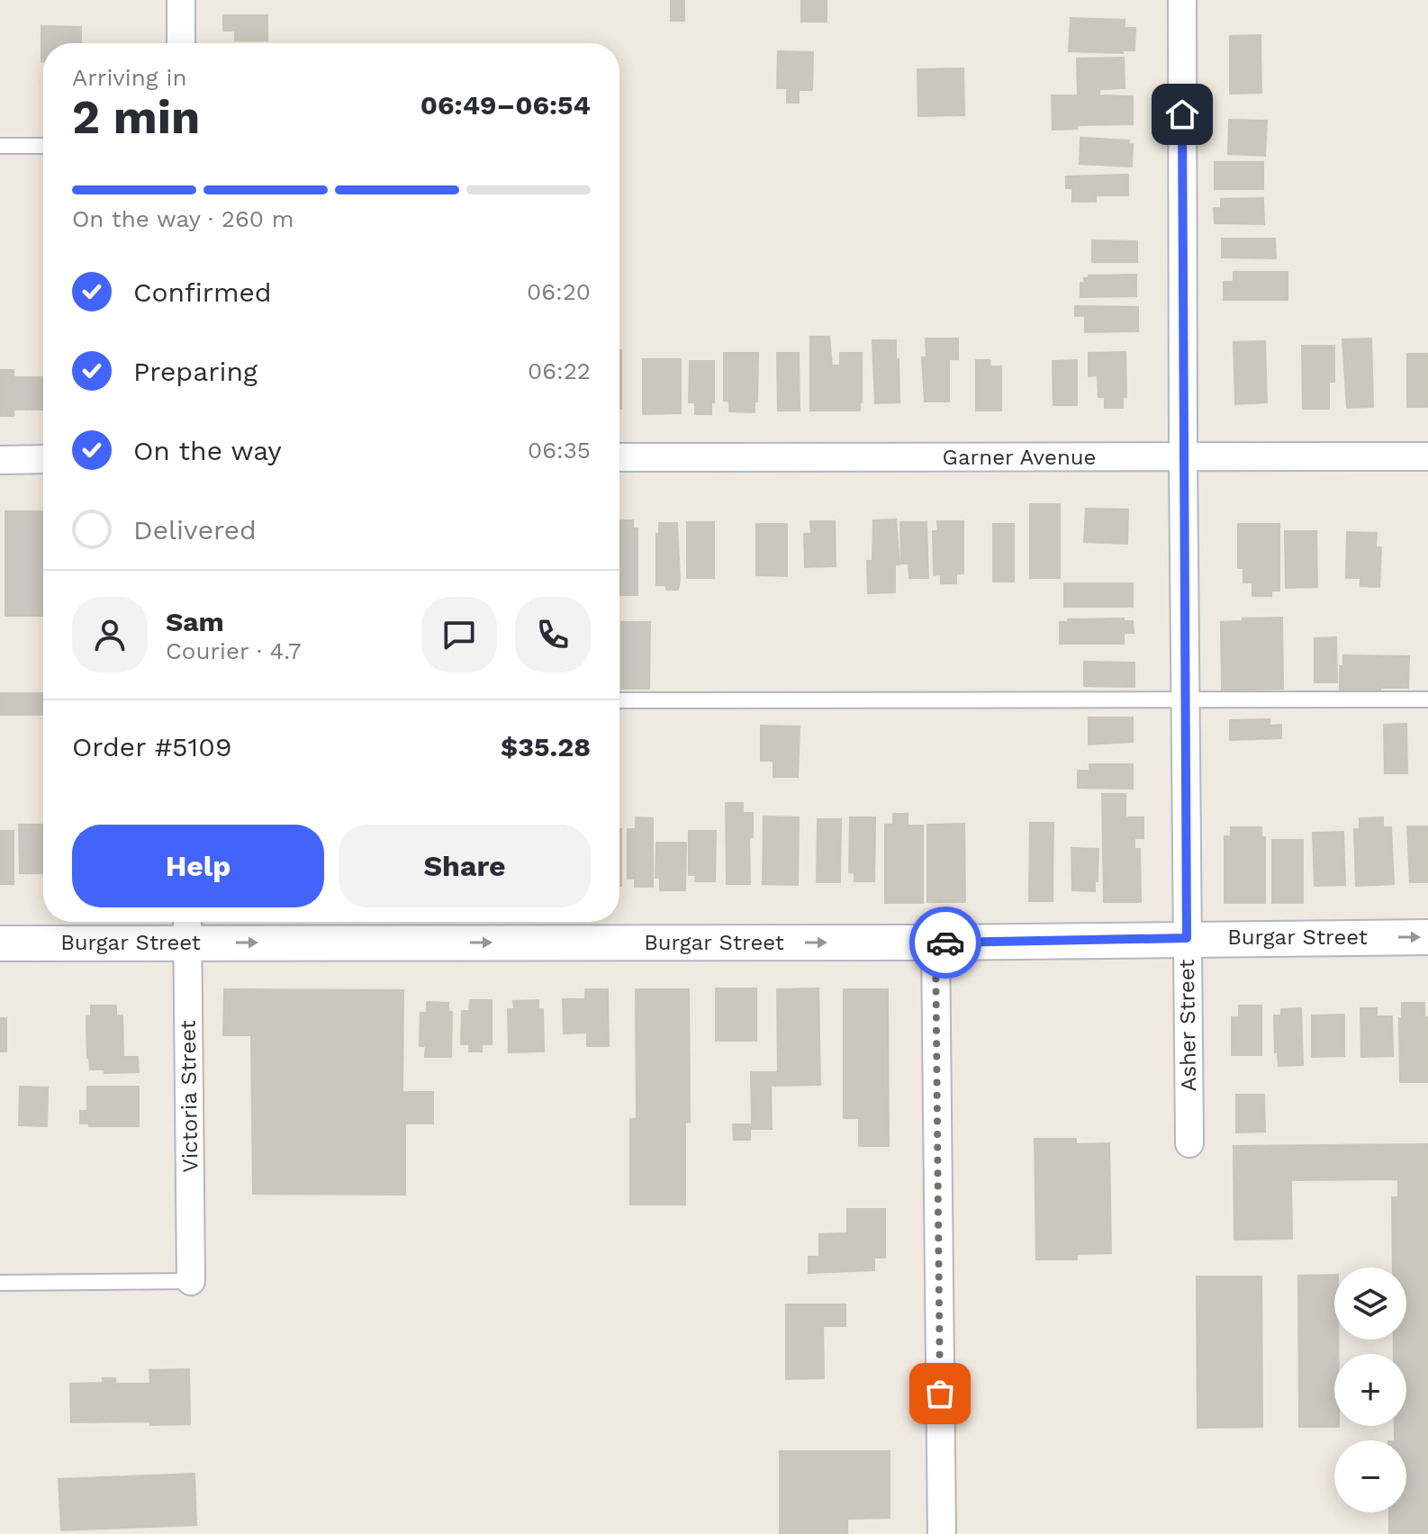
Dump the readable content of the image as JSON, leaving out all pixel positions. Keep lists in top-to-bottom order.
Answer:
{
  "streets": {
    "street": [
      "Garner Avenue",
      "Burgar Street",
      "Asher Street",
      "Victoria Street"
    ]
  },
  "crossings": [
    ["Garner Avenue", "Asher Street"],
    ["Burgar Street", "Asher Street"],
    ["Burgar Street", "Victoria Street"]
  ],
  "one_way": ["Burgar Street"],
  "page": {
    "heading": ["2 min", "Arriving in", "06:49–06:54"],
    "panel": [
      "Sam",
      "Courier · 4.7",
      "Order #5109",
      "$35.28"
    ],
    "bar": "On the way · 260 m",
    "list": [
      ["Confirmed", "06:20"],
      ["Preparing", "06:22"],
      ["On the way", "06:35"],
      "Delivered"
    ],
    "buttons": ["Help", "Share"],
    "map_buttons": ["+", "−"]
  }
}
